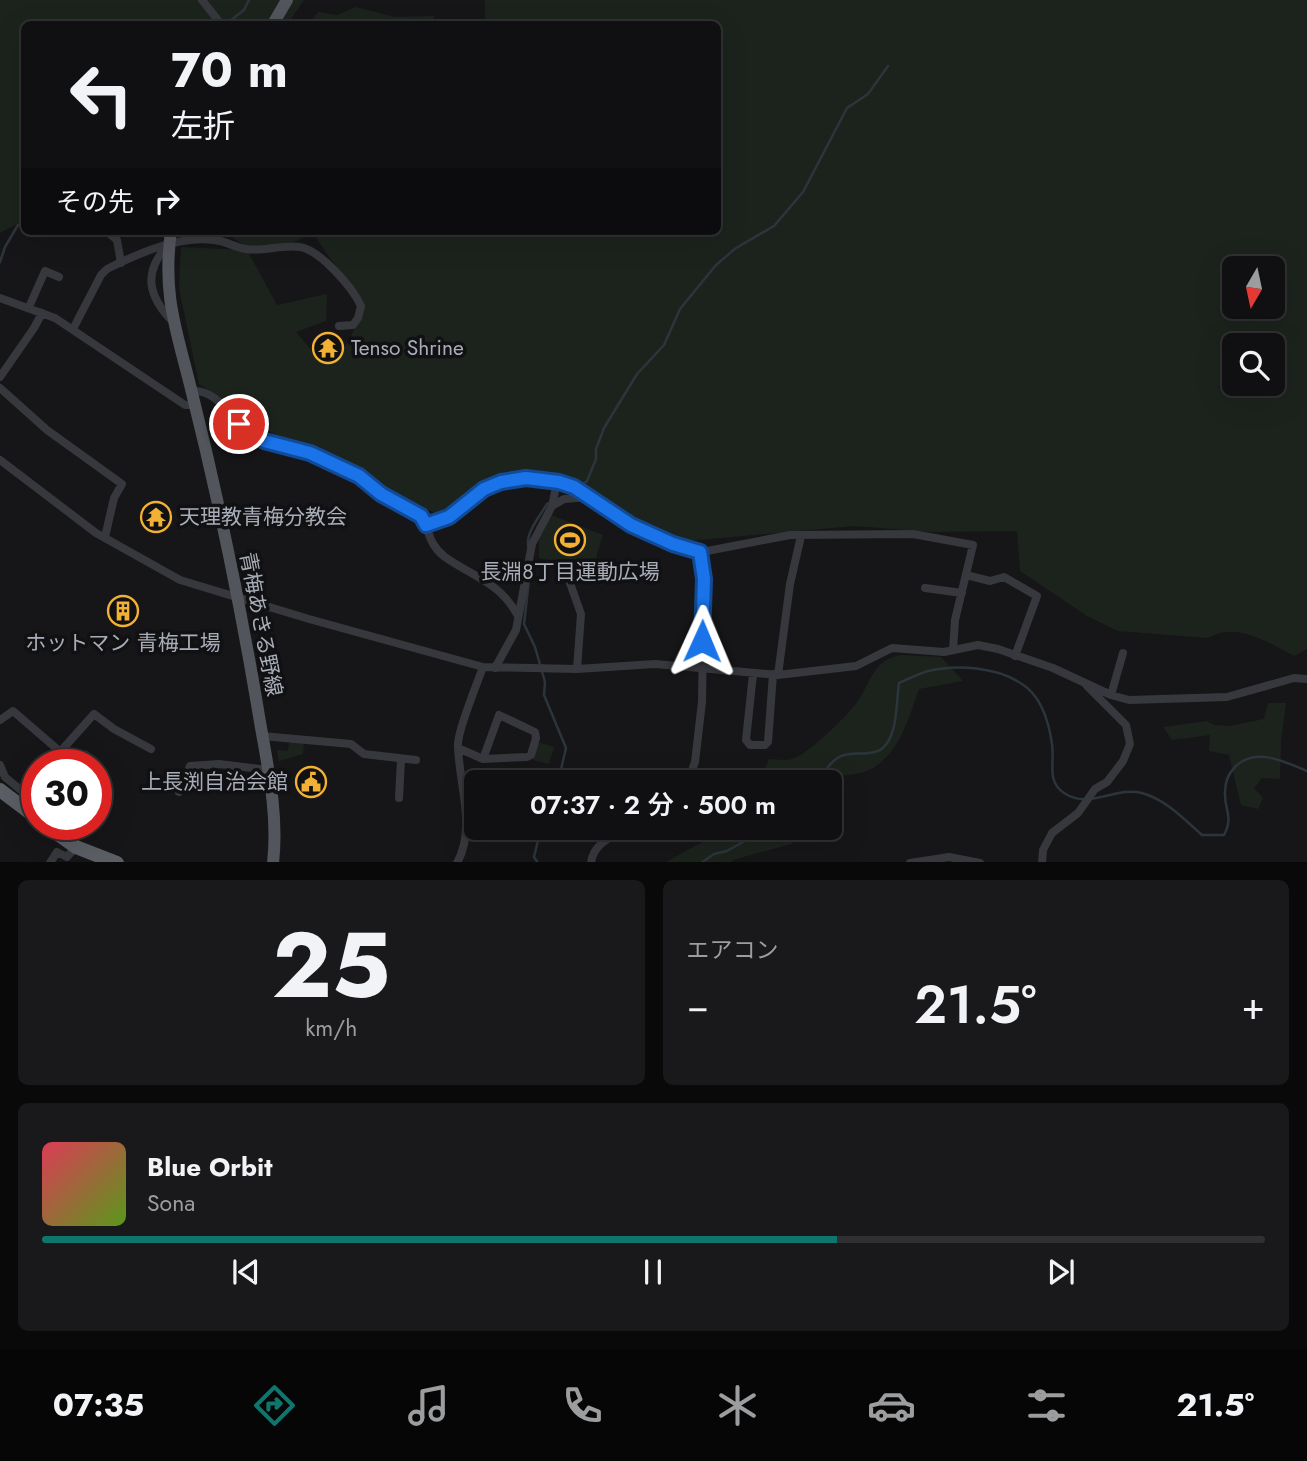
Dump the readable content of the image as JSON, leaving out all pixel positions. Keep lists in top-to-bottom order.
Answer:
{
  "streets": {
    "main road": ["青梅あきる野線"]
  },
  "places": {
    "temple": ["Tenso Shrine", "天理教青梅分教会"],
    "sports": ["長淵8丁目運動広場"],
    "building": ["ホットマン 青梅工場"],
    "public building": ["上長渕自治会館"]
  },
  "north": "bottom",
  "page": {
    "turn": ["70 m", "左折"],
    "then": "その先",
    "limit": "30",
    "trip": "07:37 · 2 分 · 500 m",
    "tile": [
      ["25", "km/h"],
      "エアコン"
    ],
    "heat": ["−", "21.5°", "+"],
    "song": ["Blue Orbit", "Sona"],
    "tabs": ["07:35", "21.5°"]
  }
}
